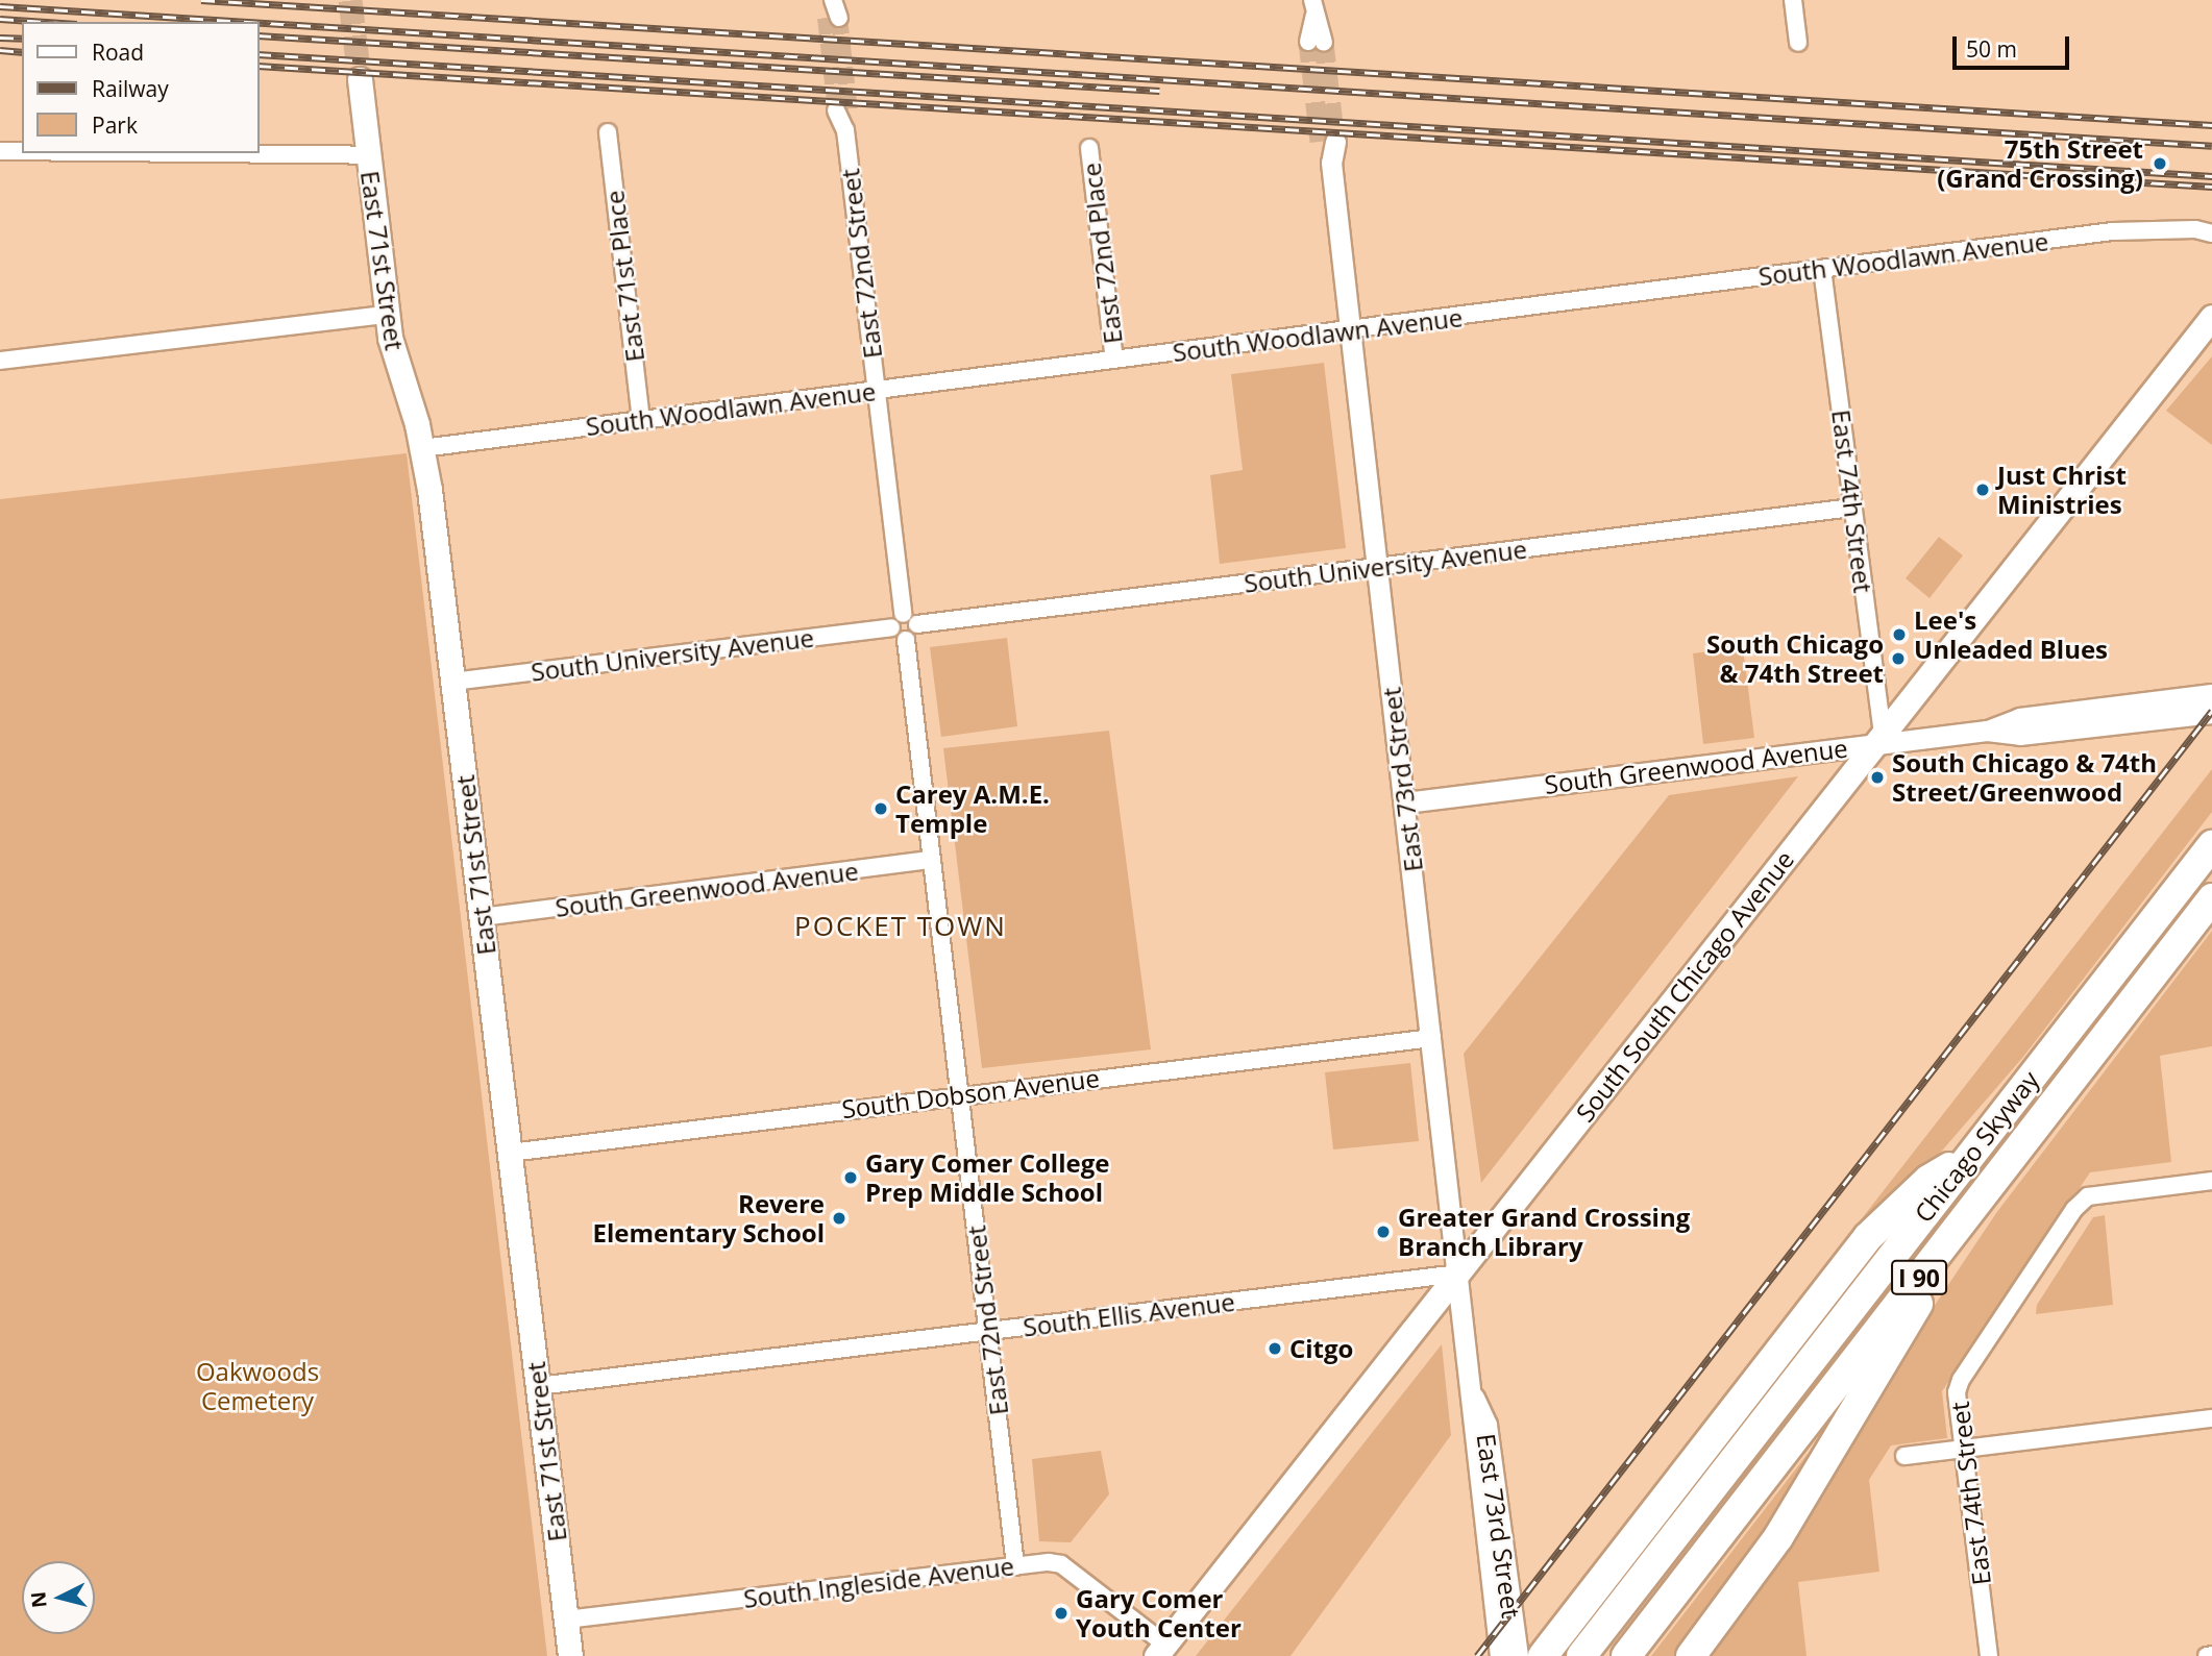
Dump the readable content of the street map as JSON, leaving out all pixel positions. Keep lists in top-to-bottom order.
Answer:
{
  "streets": {
    "highway": ["Chicago Skyway", "I 90"],
    "main road": ["East 71st Street", "South South Chicago Avenue"],
    "street": [
      "East 72nd Place",
      "South Woodlawn Avenue",
      "East 72nd Street",
      "East 71st Place",
      "East 74th Street",
      "South University Avenue",
      "South Greenwood Avenue",
      "East 73rd Street",
      "South Dobson Avenue",
      "South Ellis Avenue",
      "South Ingleside Avenue"
    ]
  },
  "crossings": [
    ["East 72nd Place", "South Woodlawn Avenue"],
    ["South Woodlawn Avenue", "East 71st Street"],
    ["South Woodlawn Avenue", "East 72nd Street"],
    ["South Woodlawn Avenue", "East 71st Place"],
    ["South Woodlawn Avenue", "East 74th Street"],
    ["South Woodlawn Avenue", "East 73rd Street"],
    ["East 71st Street", "South University Avenue"],
    ["East 71st Street", "South Greenwood Avenue"],
    ["East 71st Street", "South Dobson Avenue"],
    ["East 71st Street", "South Ellis Avenue"],
    ["East 71st Street", "South Ingleside Avenue"],
    ["East 72nd Street", "South University Avenue"],
    ["East 72nd Street", "South Greenwood Avenue"],
    ["East 72nd Street", "South Dobson Avenue"],
    ["East 72nd Street", "South Ellis Avenue"],
    ["East 72nd Street", "South Ingleside Avenue"],
    ["East 74th Street", "South University Avenue"],
    ["East 74th Street", "South Greenwood Avenue"],
    ["East 74th Street", "South South Chicago Avenue"],
    ["South University Avenue", "East 73rd Street"],
    ["South Greenwood Avenue", "East 73rd Street"],
    ["South Greenwood Avenue", "South South Chicago Avenue"],
    ["East 73rd Street", "South South Chicago Avenue"],
    ["East 73rd Street", "South Dobson Avenue"],
    ["East 73rd Street", "South Ellis Avenue"],
    ["South South Chicago Avenue", "South Ellis Avenue"],
    ["South South Chicago Avenue", "South Ingleside Avenue"]
  ],
  "districts": ["POCKET TOWN"],
  "parks": ["Oakwoods Cemetery"],
  "places": [
    "75th Street (Grand Crossing)",
    "Just Christ Ministries",
    "Lee's Unleaded Blues",
    "South Chicago & 74th Street",
    "South Chicago & 74th Street/Greenwood",
    "Carey A.M.E. Temple",
    "Gary Comer College Prep Middle School",
    "Revere Elementary School",
    "Greater Grand Crossing Branch Library",
    "Citgo",
    "Gary Comer Youth Center"
  ],
  "legend": ["Road", "Railway", "Park"],
  "scale_bar": "50 m",
  "north": "left"
}
